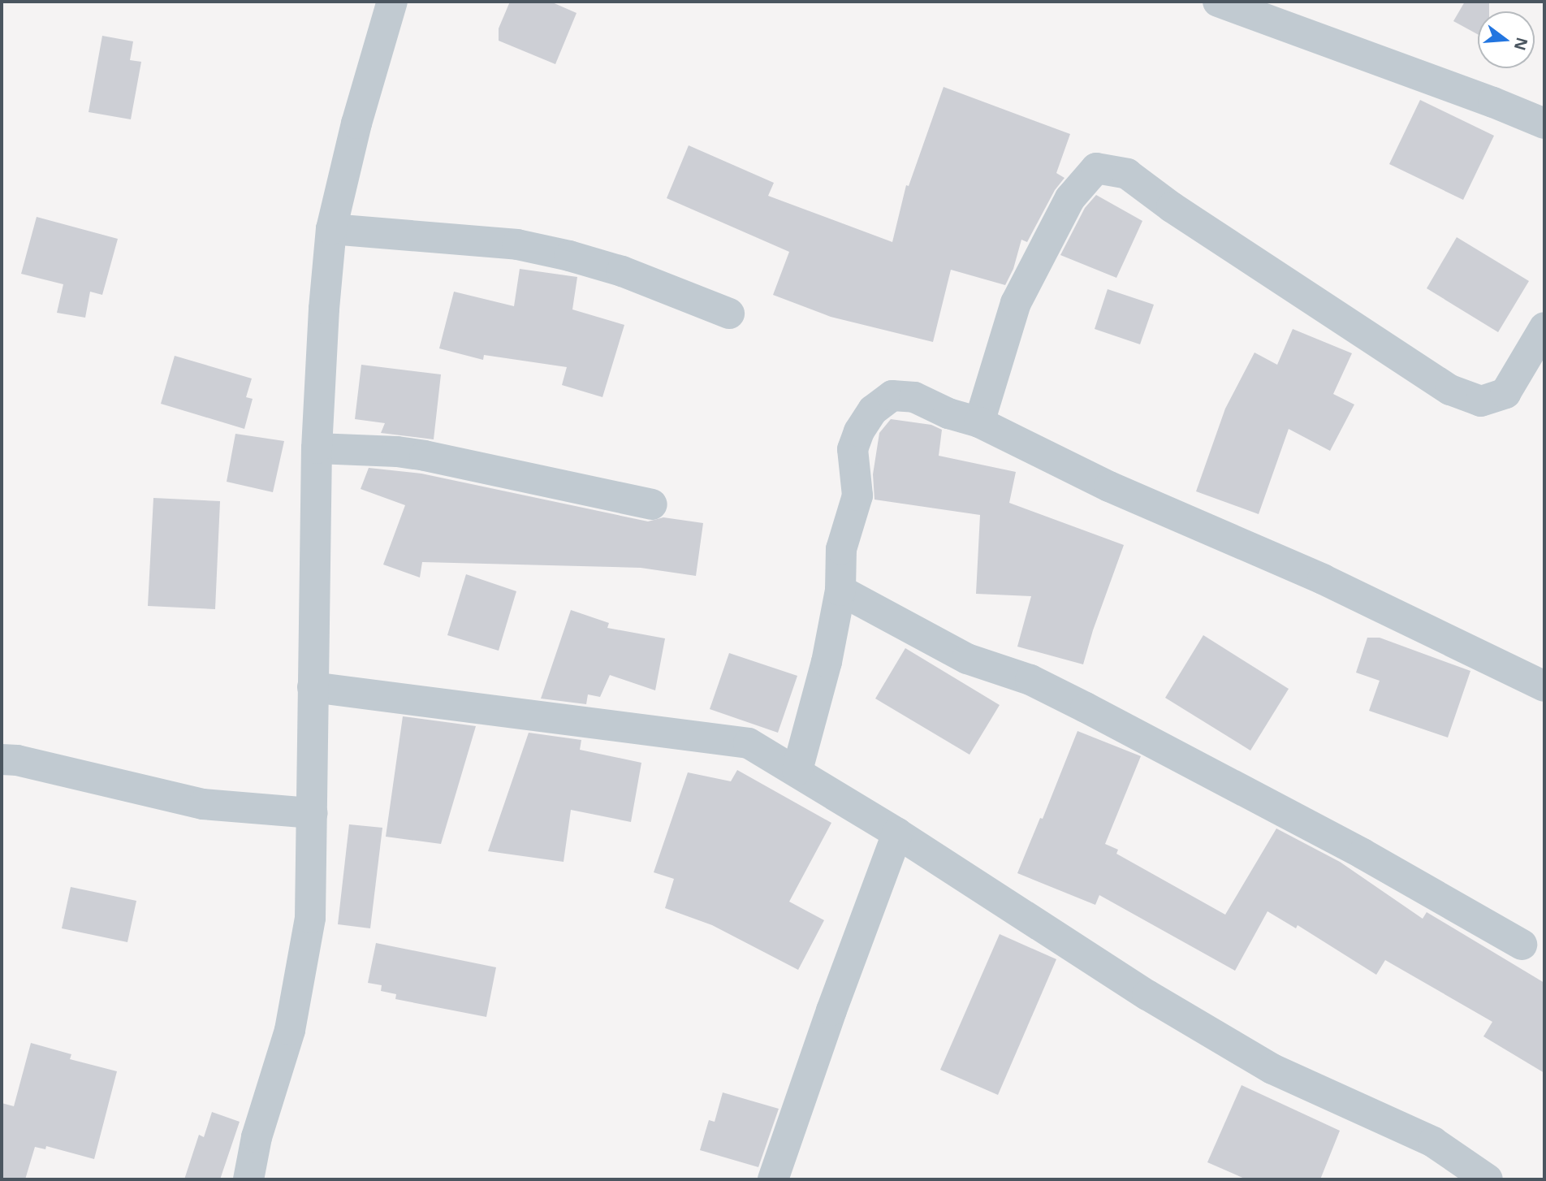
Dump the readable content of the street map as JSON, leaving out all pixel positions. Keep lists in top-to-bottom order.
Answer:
{
  "north": "right"
}
